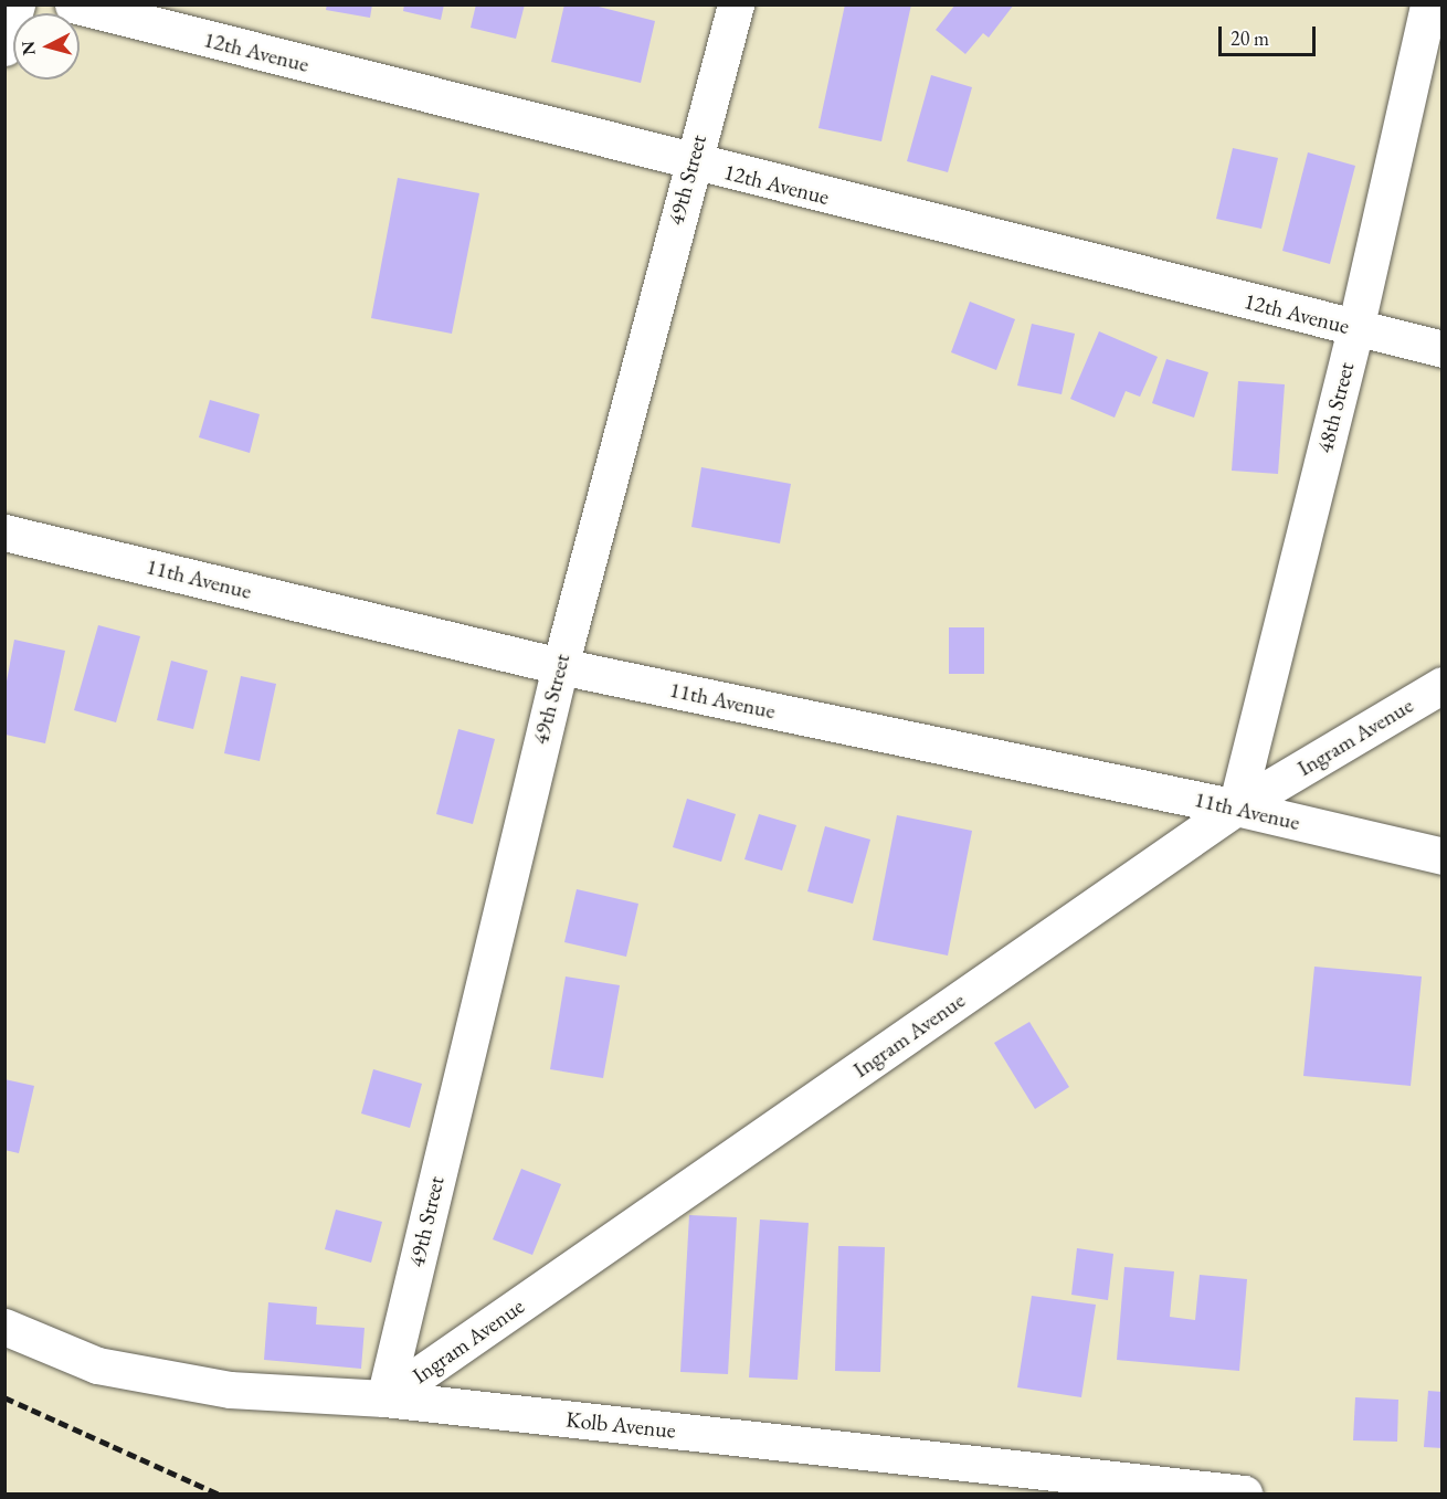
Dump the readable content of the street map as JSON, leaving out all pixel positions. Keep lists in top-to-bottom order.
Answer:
{
  "streets": {
    "street": [
      "12th Avenue",
      "49th Street",
      "48th Street",
      "11th Avenue",
      "Ingram Avenue",
      "Kolb Avenue"
    ]
  },
  "crossings": [
    ["12th Avenue", "49th Street"],
    ["12th Avenue", "48th Street"],
    ["49th Street", "11th Avenue"],
    ["49th Street", "Ingram Avenue"],
    ["49th Street", "Kolb Avenue"],
    ["48th Street", "11th Avenue"],
    ["48th Street", "Ingram Avenue"],
    ["11th Avenue", "Ingram Avenue"],
    ["Ingram Avenue", "Kolb Avenue"]
  ],
  "scale_bar": "20 m",
  "north": "left"
}
